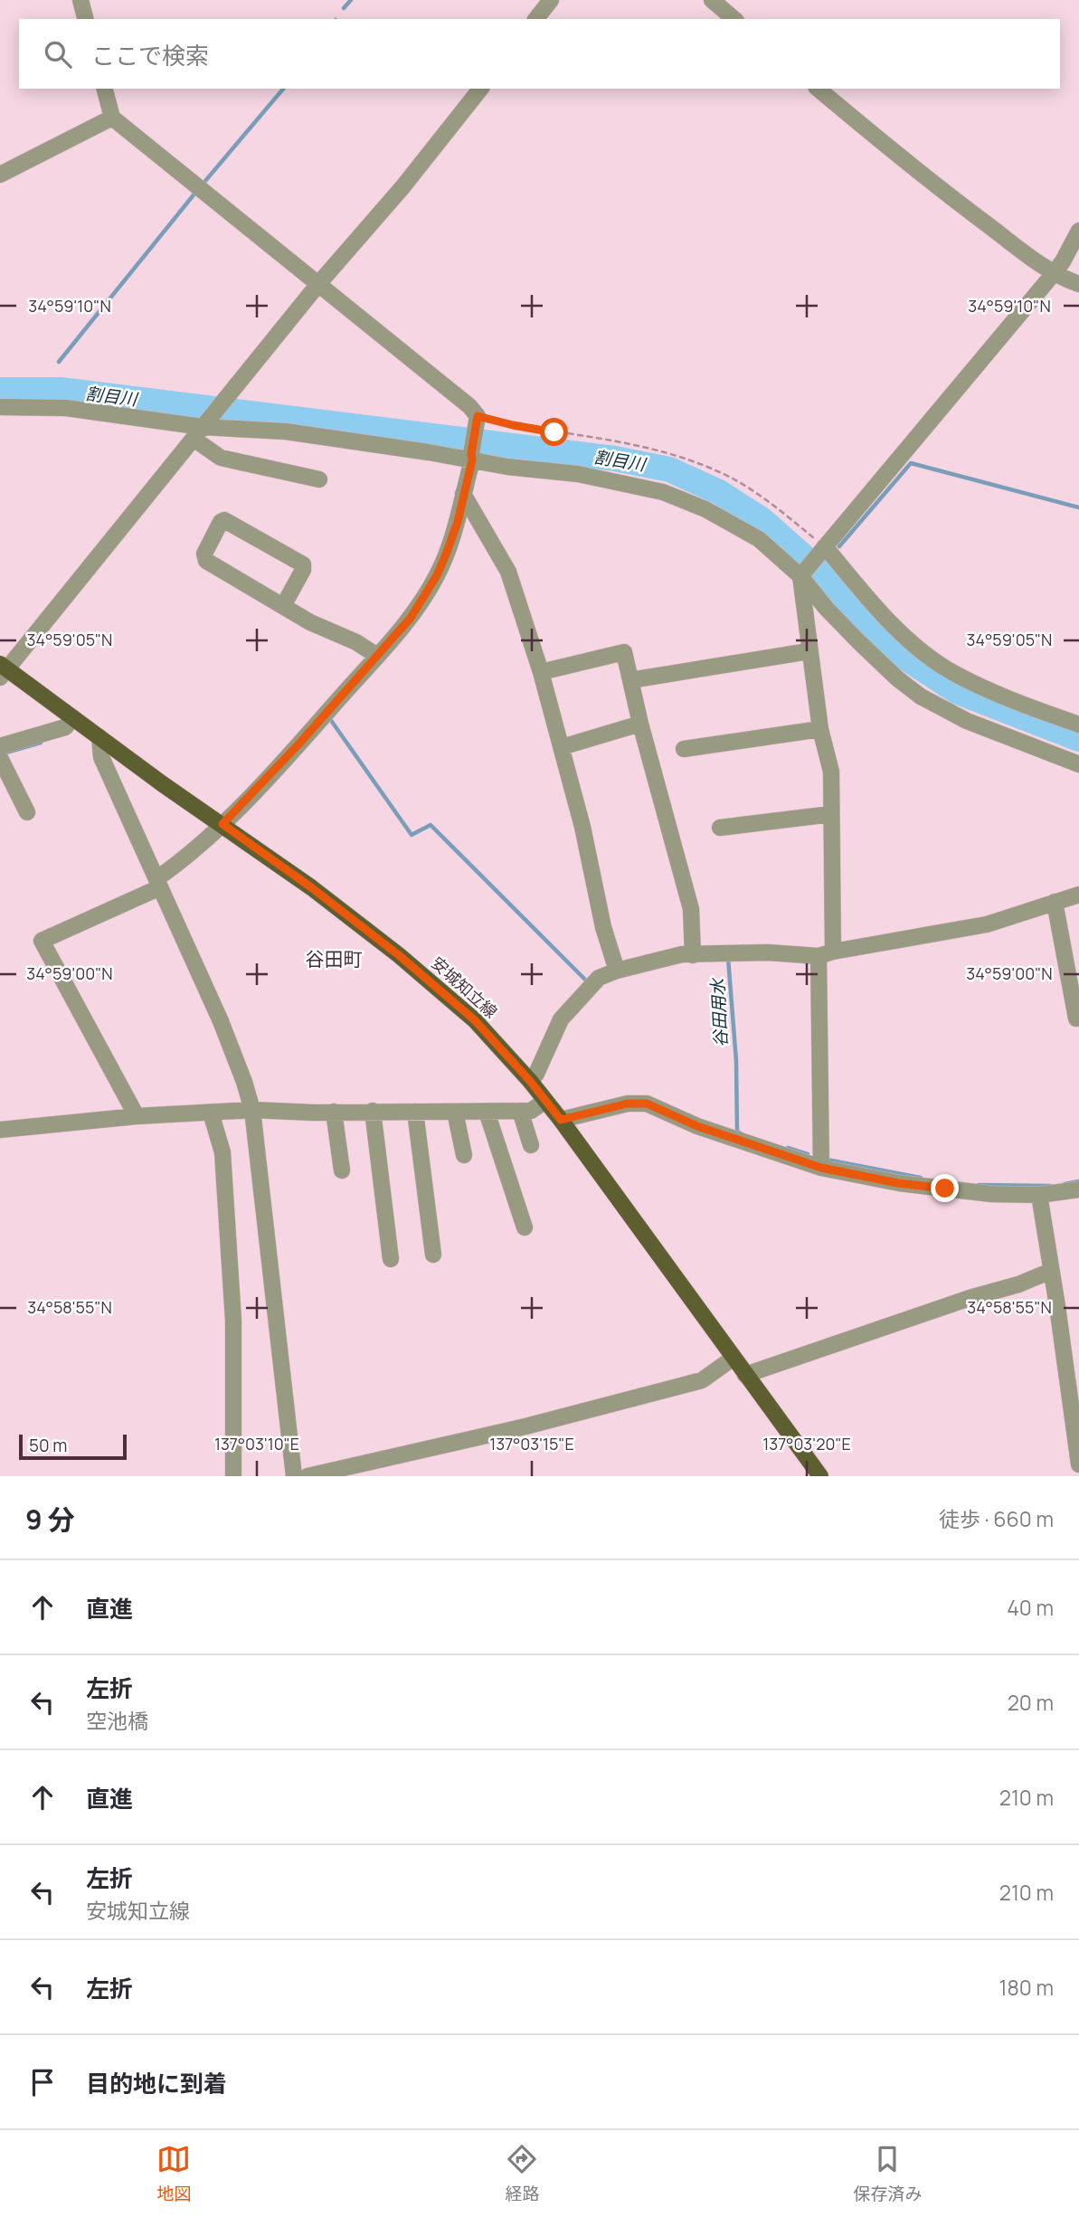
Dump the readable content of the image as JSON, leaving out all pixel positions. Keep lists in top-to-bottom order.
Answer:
{
  "streets": {
    "main road": ["安城知立線"]
  },
  "districts": ["谷田町"],
  "water": ["割目川", "谷田用水"],
  "scale_bar": "50 m",
  "page": {
    "search": "ここで検索",
    "scale": "50 m",
    "heading": ["9 分", "徒歩 · 660 m"],
    "list": [
      ["直進", "40 m"],
      ["左折", "空池橋", "20 m"],
      ["直進", "210 m"],
      ["左折", "安城知立線", "210 m"],
      ["左折", "180 m"],
      "目的地に到着"
    ],
    "nav": ["地図", "経路", "保存済み"]
  },
  "coordinates": [
    "34°59'10\"N",
    "34°59'05\"N",
    "34°59'00\"N",
    "34°58'55\"N",
    "137°03'10\"E",
    "137°03'15\"E",
    "137°03'20\"E"
  ]
}
